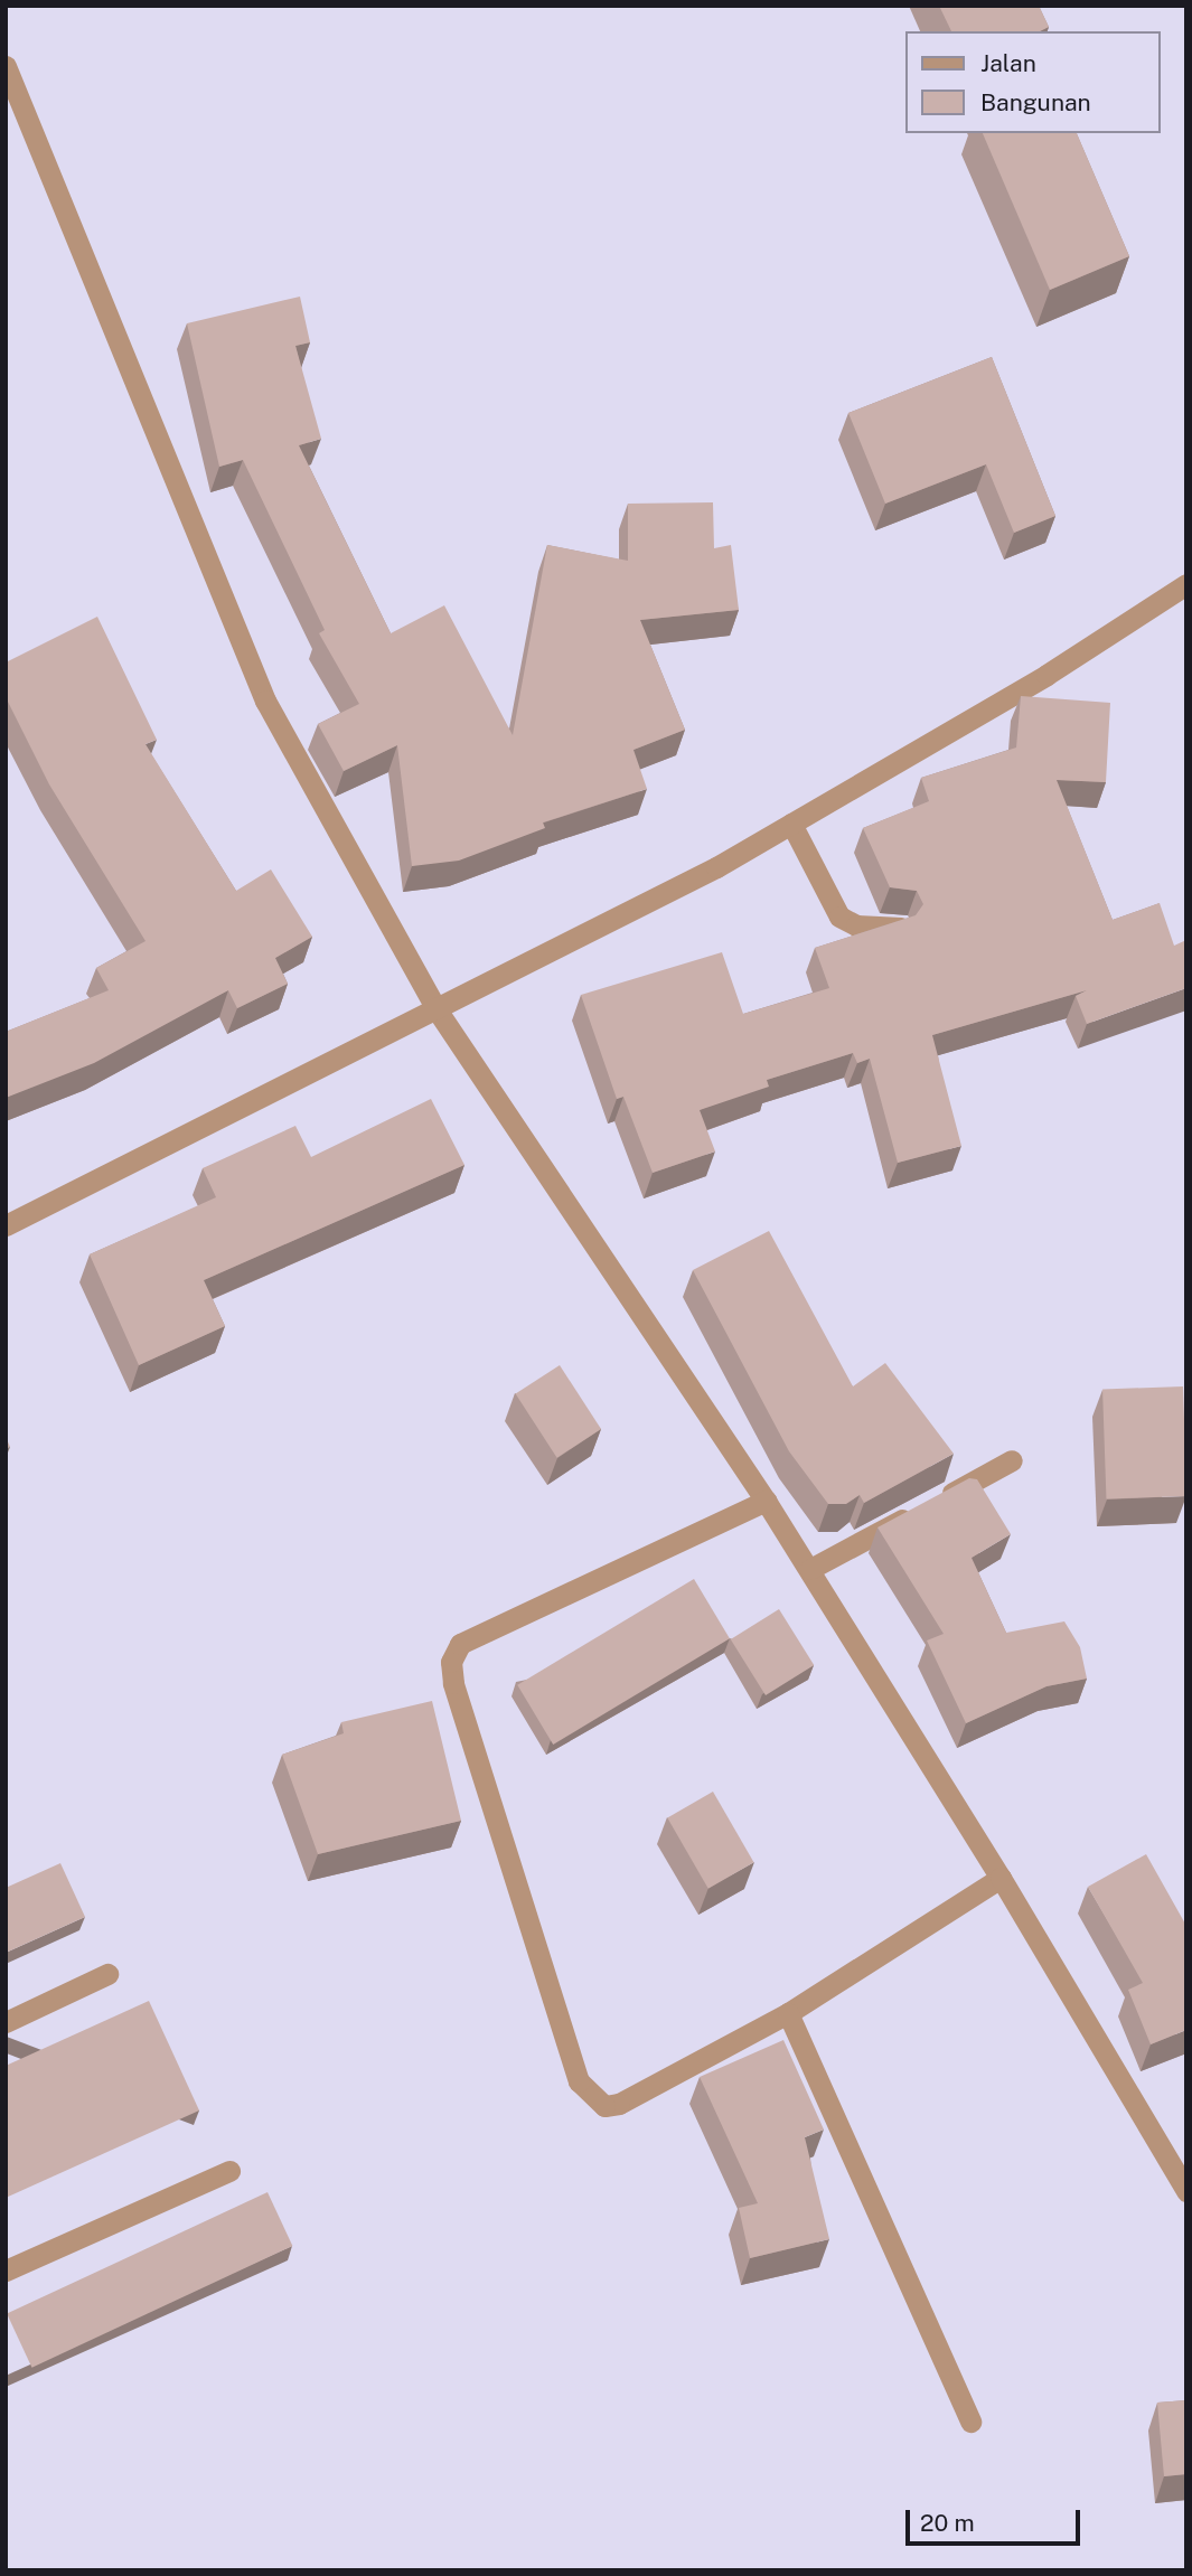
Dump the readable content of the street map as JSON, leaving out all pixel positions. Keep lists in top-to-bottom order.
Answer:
{
  "legend": ["Jalan", "Bangunan"],
  "scale_bar": "20 m"
}
